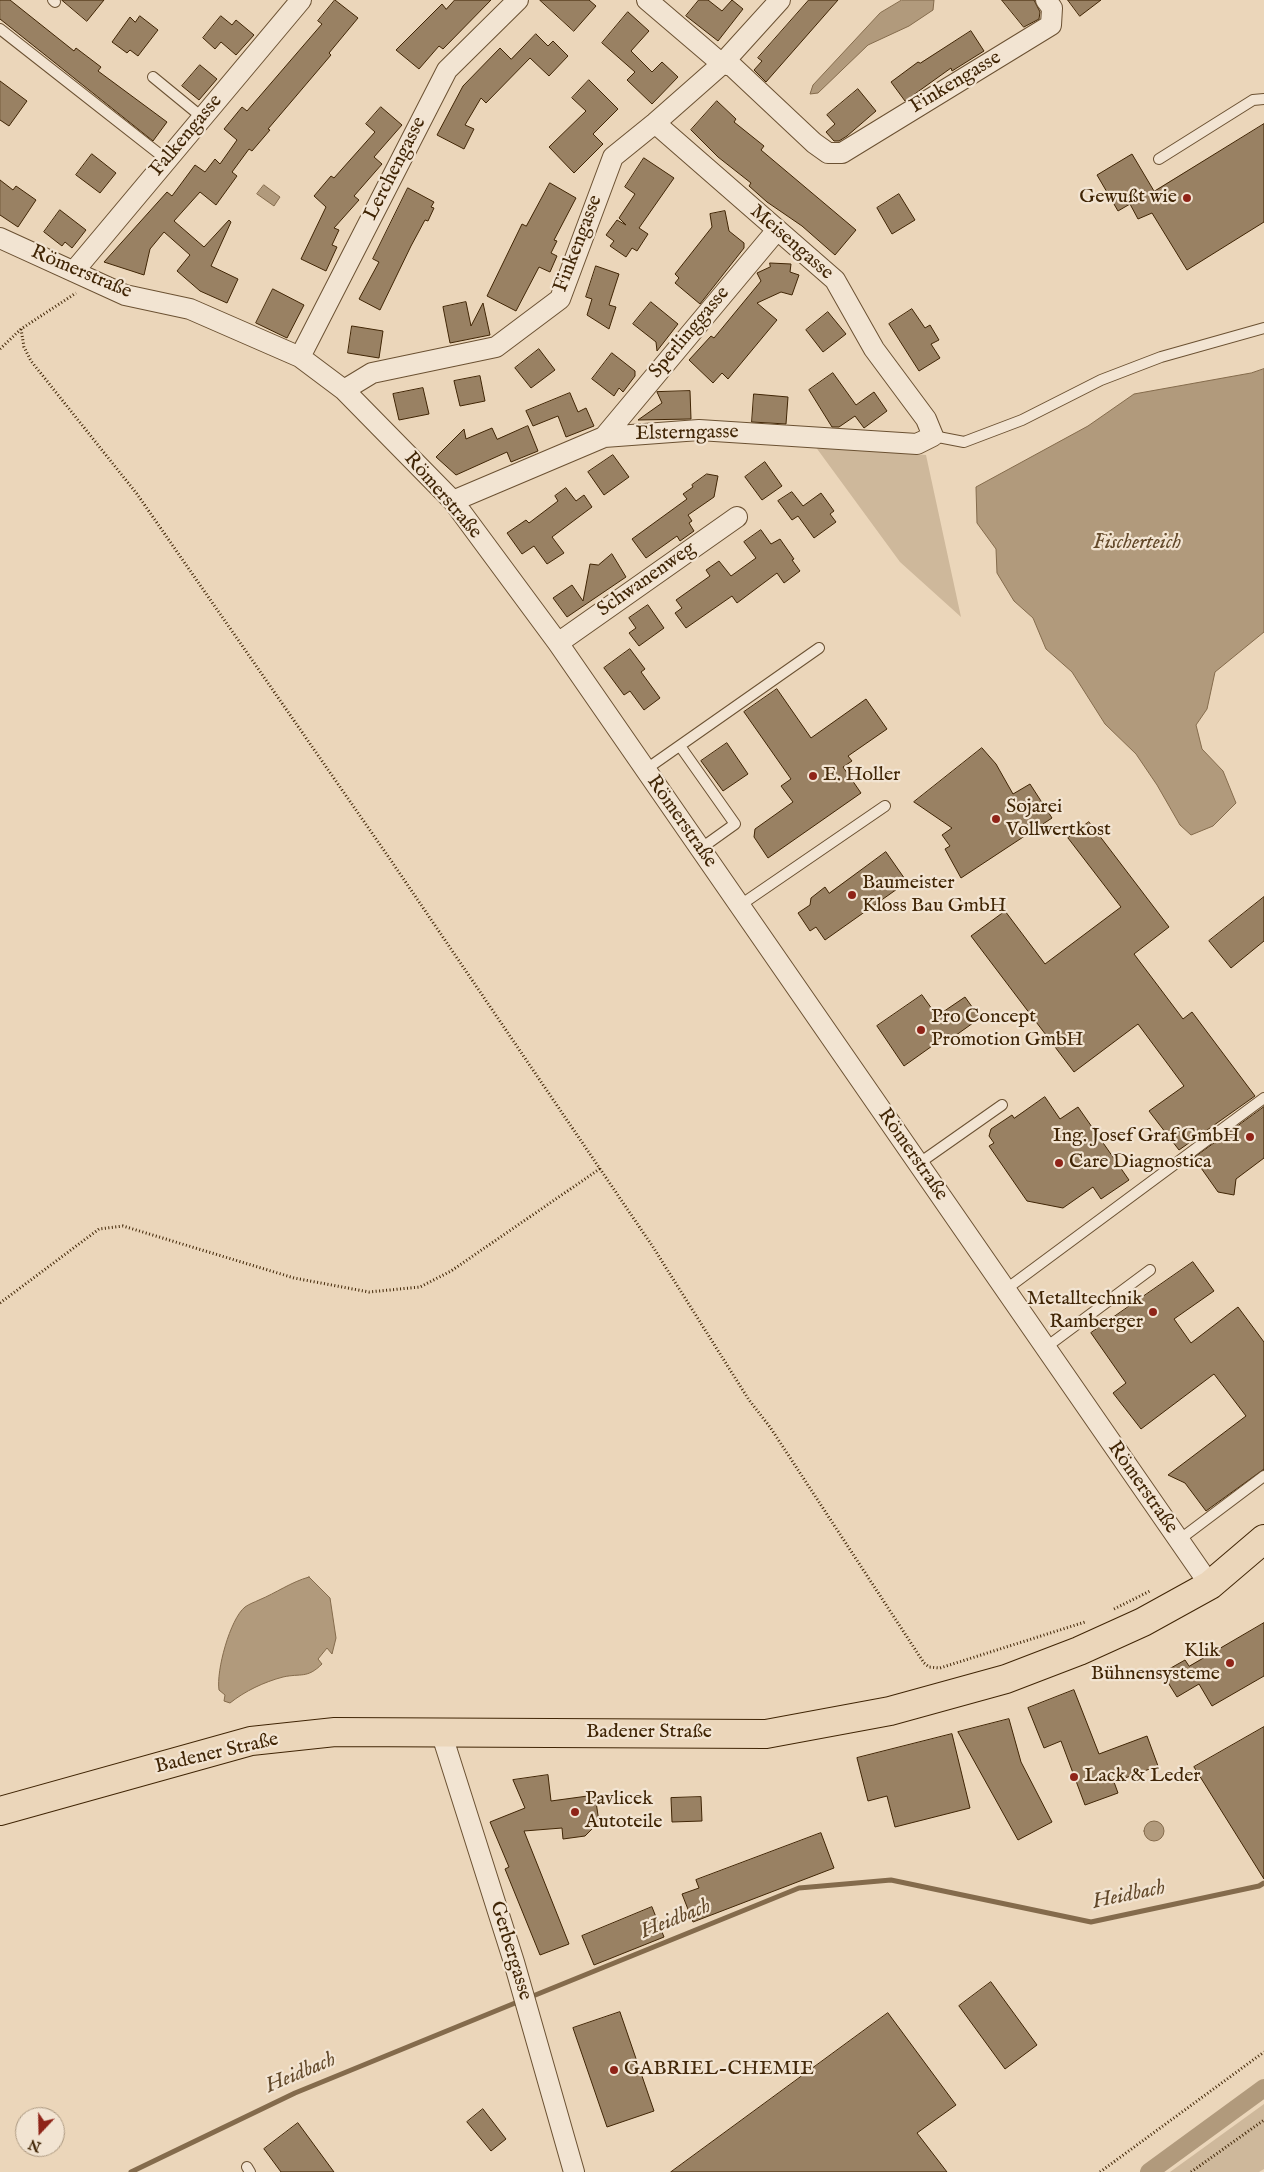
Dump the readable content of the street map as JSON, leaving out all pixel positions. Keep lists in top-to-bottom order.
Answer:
{
  "streets": {
    "main road": ["Badener Straße"],
    "street": [
      "Finkengasse",
      "Falkengasse",
      "Lerchengasse",
      "Meisengasse",
      "Römerstraße",
      "Sperlinggasse",
      "Elsterngasse",
      "Schwanenweg",
      "Gerbergasse"
    ]
  },
  "crossings": [
    ["Finkengasse", "Meisengasse"],
    ["Finkengasse", "Römerstraße"],
    ["Falkengasse", "Römerstraße"],
    ["Lerchengasse", "Römerstraße"],
    ["Meisengasse", "Sperlinggasse"],
    ["Meisengasse", "Elsterngasse"],
    ["Römerstraße", "Elsterngasse"],
    ["Römerstraße", "Schwanenweg"],
    ["Römerstraße", "Badener Straße"],
    ["Sperlinggasse", "Elsterngasse"],
    ["Badener Straße", "Gerbergasse"]
  ],
  "water": ["Fischerteich", "Heidbach"],
  "places": [
    "Gewußt wie",
    "E. Holler",
    "Sojarei Vollwertkost",
    "Baumeister Kloss Bau GmbH",
    "Pro Concept Promotion GmbH",
    "Ing. Josef Graf GmbH",
    "Care Diagnostica",
    "Metalltechnik Ramberger",
    "Klik Bühnensysteme",
    "Lack & Leder",
    "Pavlicek Autoteile",
    "GABRIEL-CHEMIE"
  ],
  "north": "bottom"
}
